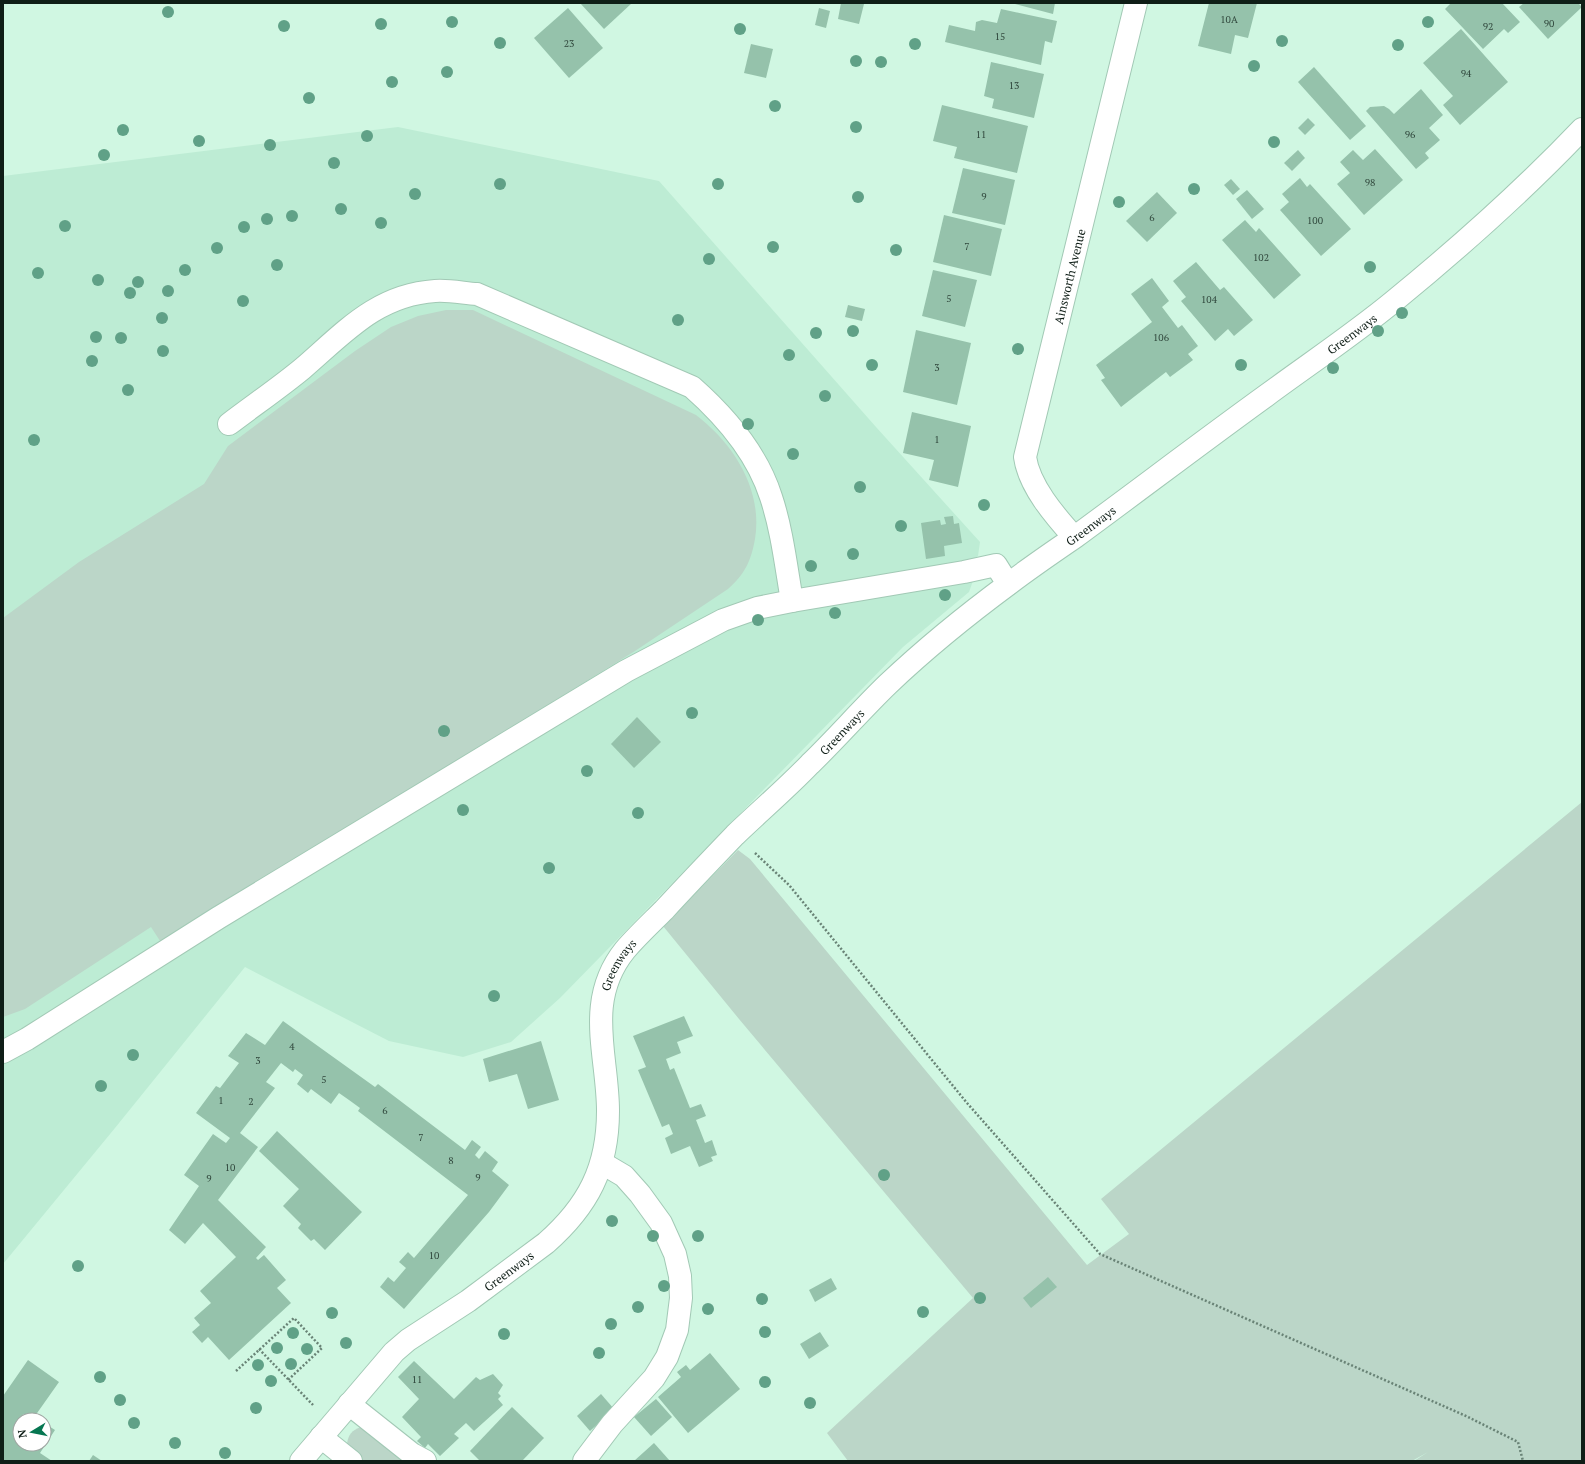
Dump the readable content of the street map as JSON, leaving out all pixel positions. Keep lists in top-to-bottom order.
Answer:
{
  "streets": {
    "street": ["Ainsworth Avenue", "Greenways"]
  },
  "crossings": [
    ["Ainsworth Avenue", "Greenways"]
  ],
  "house_numbers": [
    "10A",
    "90",
    "92",
    "15",
    "23",
    "94",
    "13",
    "11",
    "96",
    "98",
    "9",
    "6",
    "100",
    "7",
    "102",
    "5",
    "104",
    "106",
    "3",
    "1",
    "4",
    "3",
    "5",
    "1",
    "2",
    "6",
    "7",
    "8",
    "10",
    "9",
    "9",
    "10",
    "11"
  ],
  "north": "left"
}
